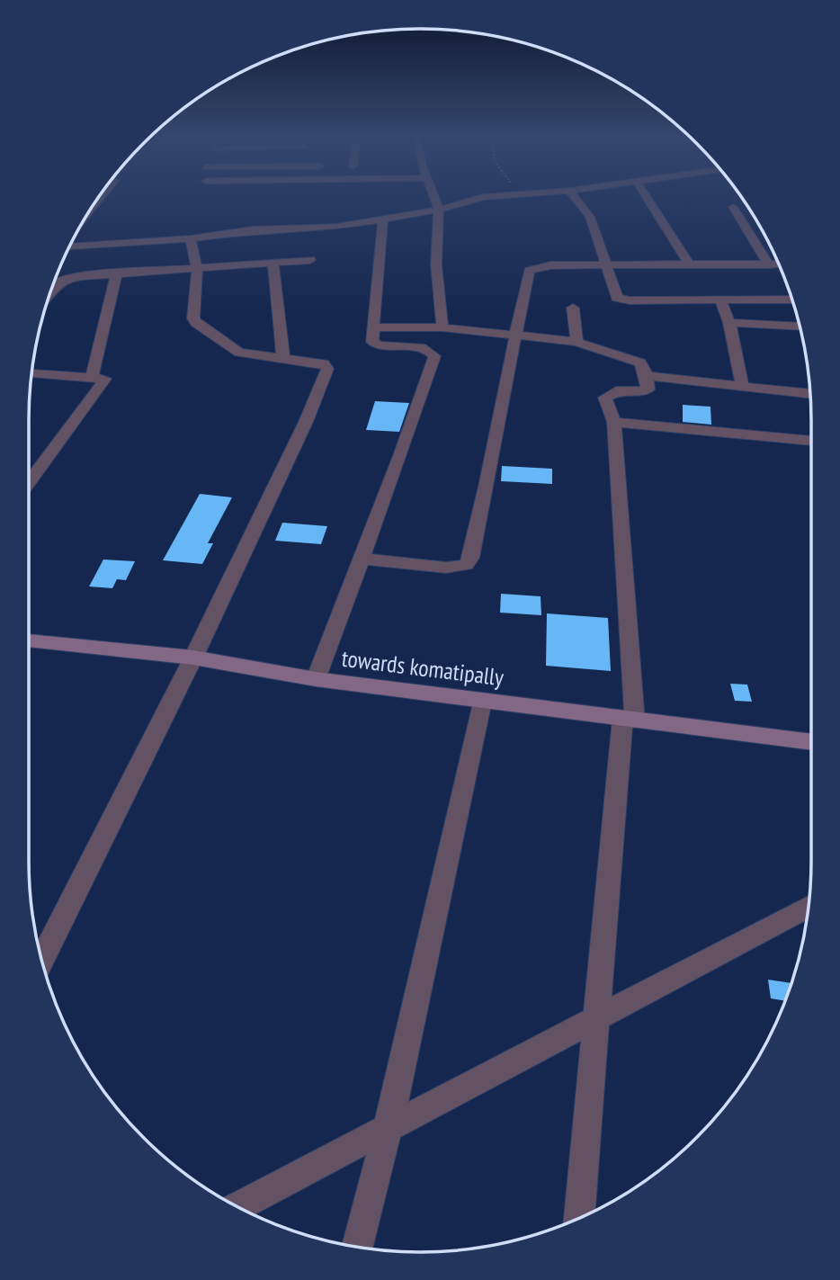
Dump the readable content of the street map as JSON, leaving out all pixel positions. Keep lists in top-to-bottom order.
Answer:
{
  "streets": {
    "street": ["towards komatipally"]
  }
}
